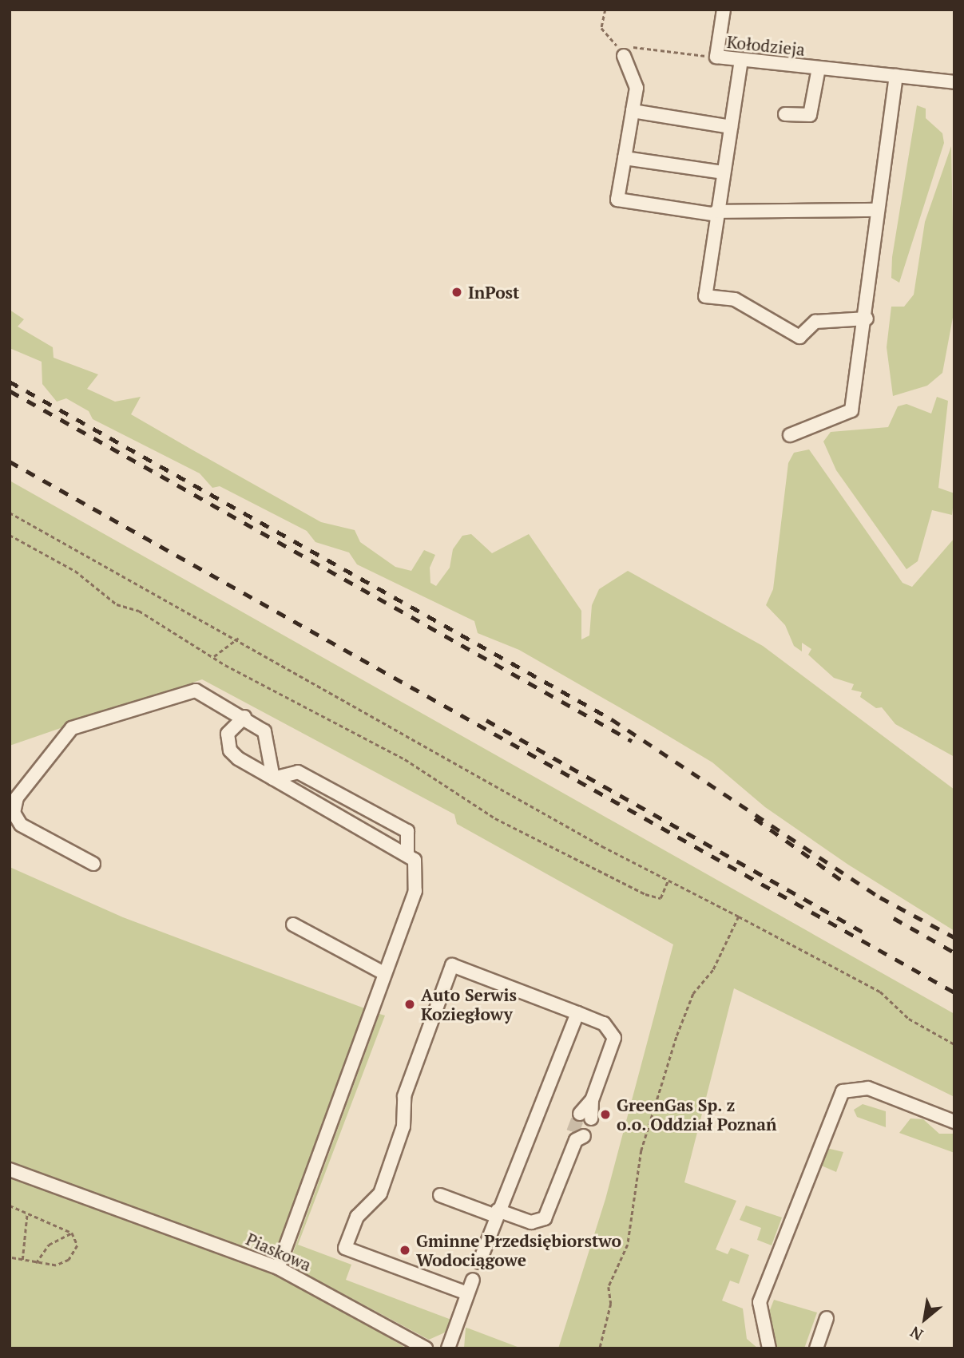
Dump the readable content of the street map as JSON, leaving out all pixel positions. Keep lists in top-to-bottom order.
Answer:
{
  "streets": {
    "street": ["Kołodzieja", "Piaskowa"]
  },
  "places": [
    "InPost",
    "Auto Serwis Koziegłowy",
    "GreenGas Sp. z o.o. Oddział Poznań",
    "Gminne Przedsiębiorstwo Wodociągowe"
  ],
  "north": "bottom left"
}
